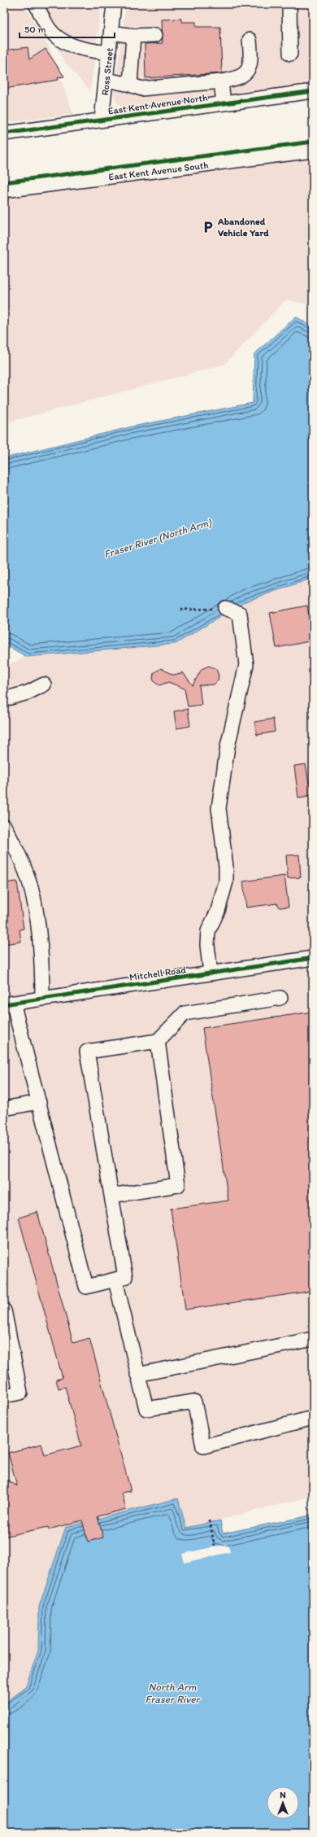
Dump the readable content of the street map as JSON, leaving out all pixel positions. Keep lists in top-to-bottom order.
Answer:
{
  "streets": {
    "street": [
      "Ross Street",
      "East Kent Avenue North",
      "East Kent Avenue South",
      "Mitchell Road"
    ]
  },
  "crossings": [
    ["Ross Street", "East Kent Avenue North"]
  ],
  "water": ["Fraser River (North Arm)", "North Arm Fraser River"],
  "places": {
    "parking": ["Abandoned Vehicle Yard"]
  },
  "scale_bar": "50 m",
  "north": "top"
}
